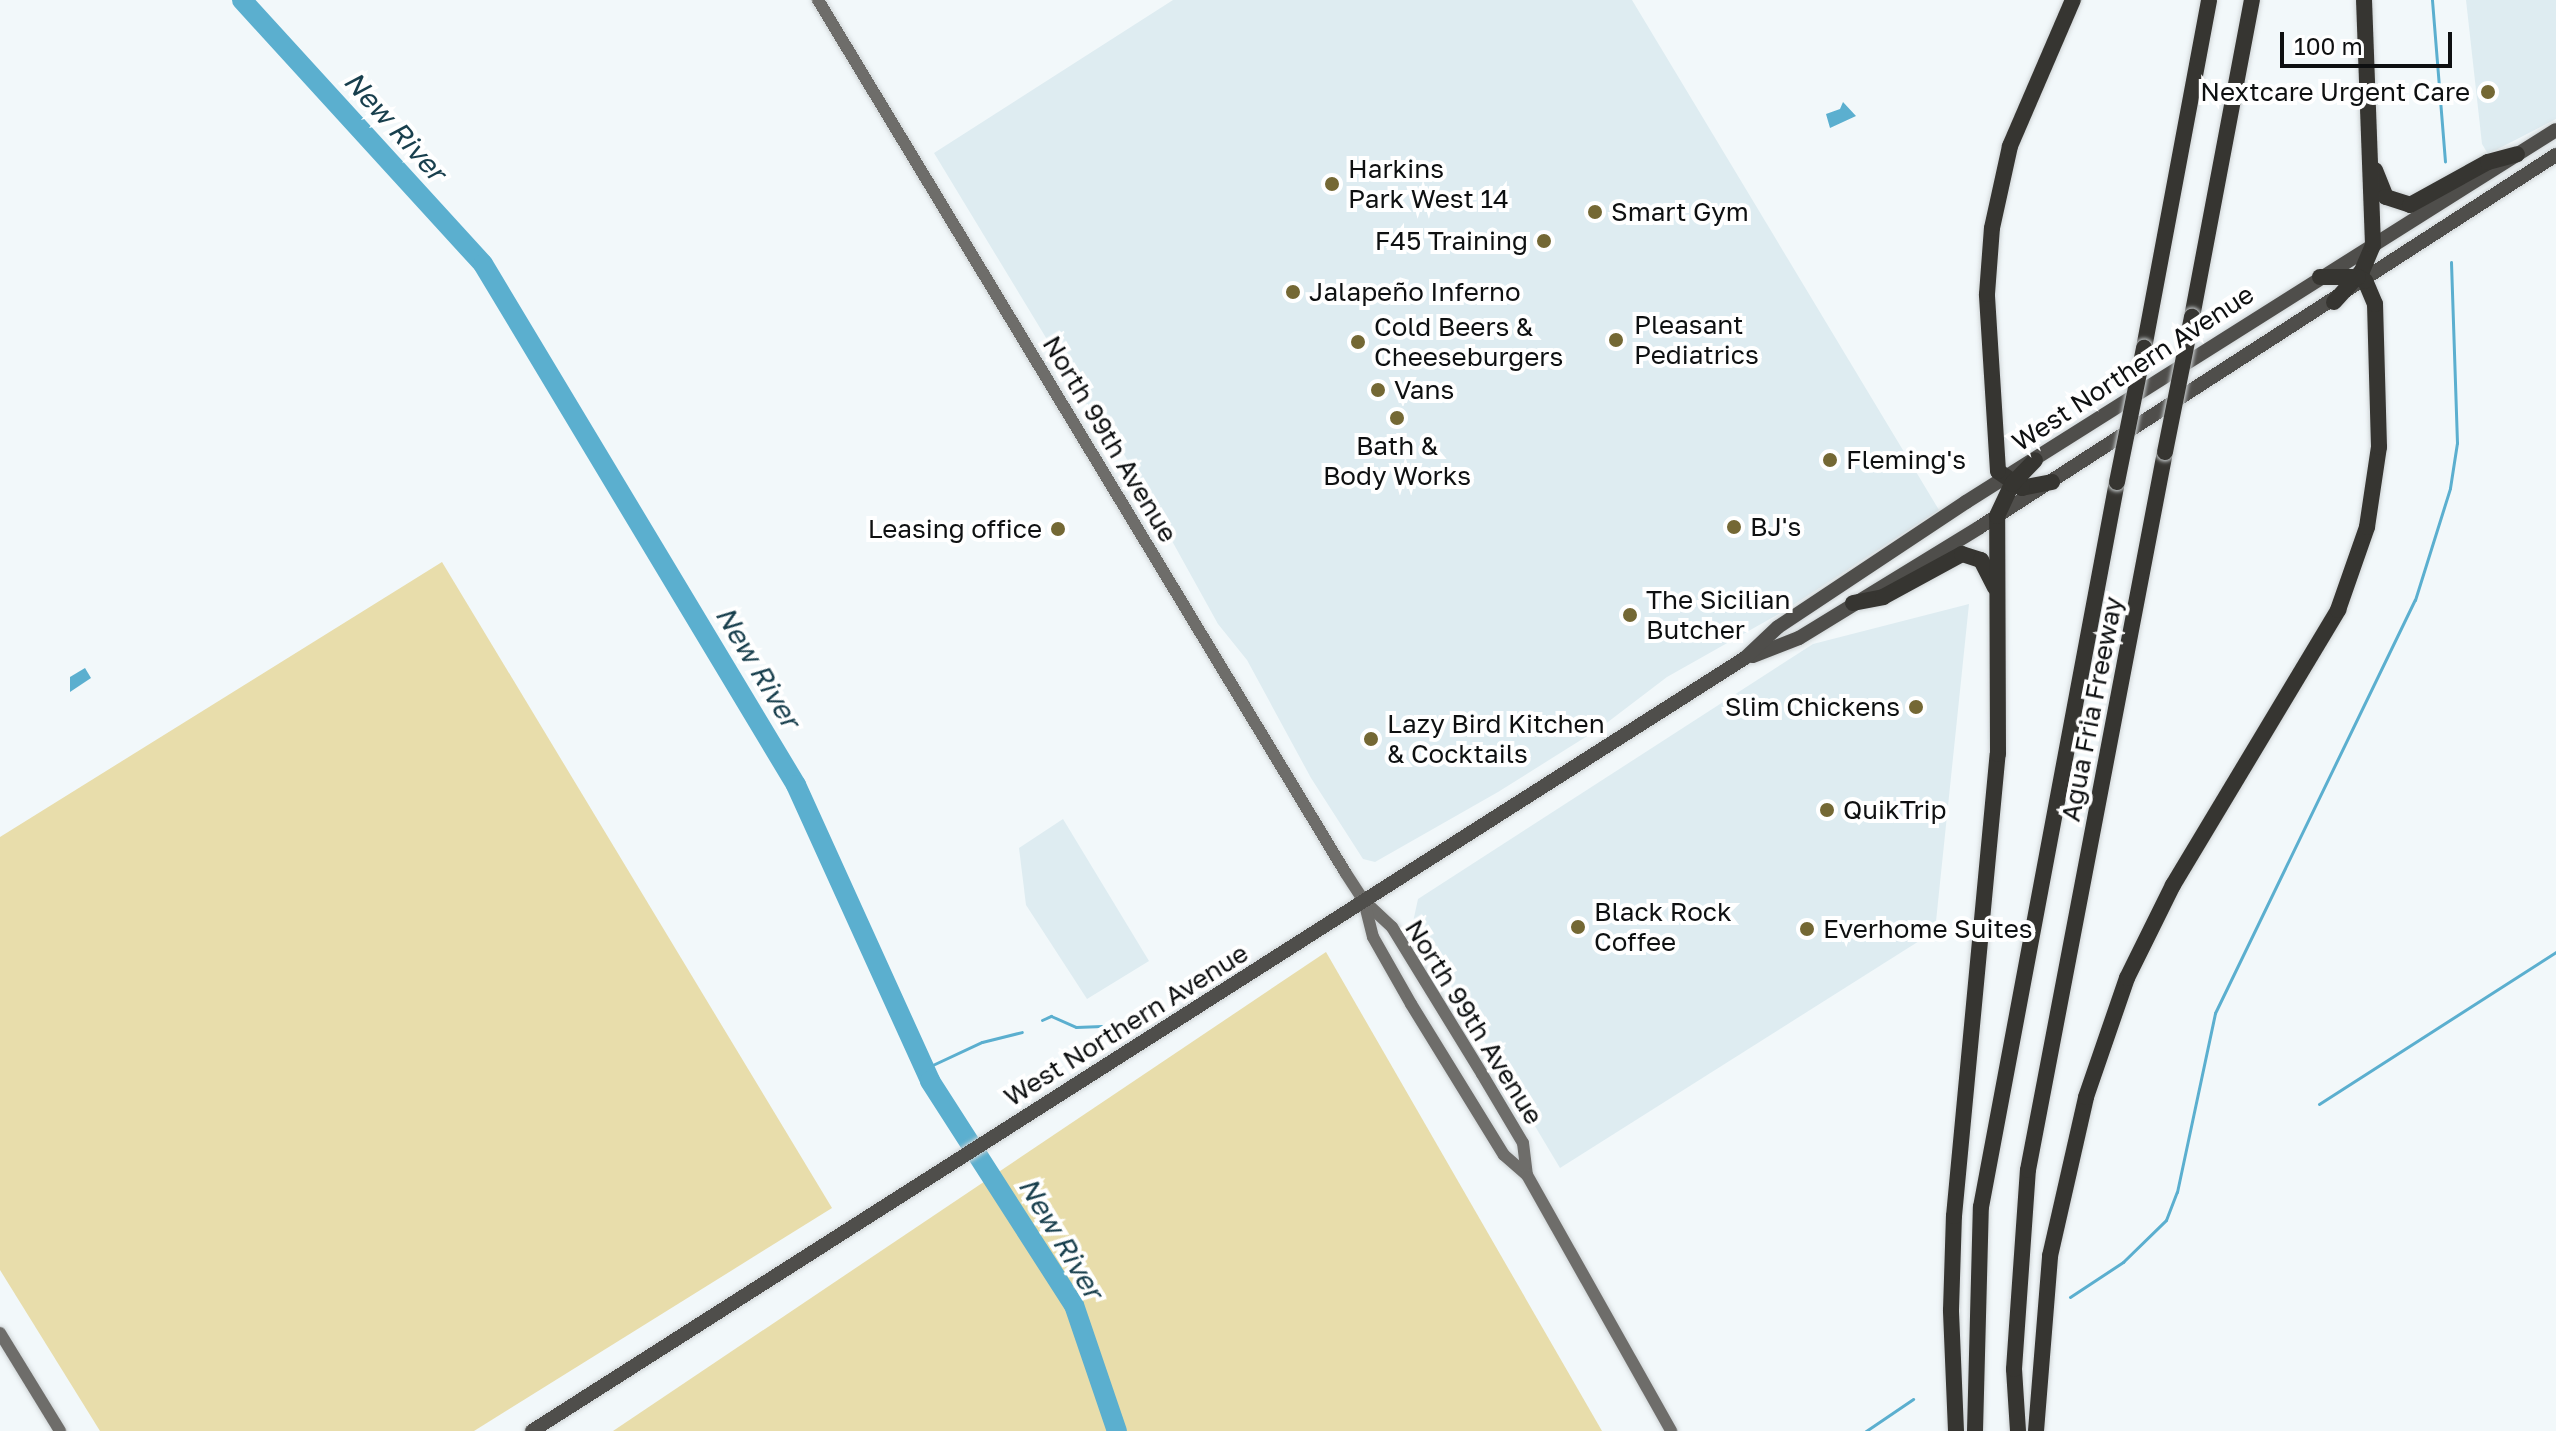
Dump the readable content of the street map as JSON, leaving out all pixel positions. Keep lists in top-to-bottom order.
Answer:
{
  "streets": {
    "highway": ["Agua Fria Freeway"],
    "main road": ["West Northern Avenue", "North 99th Avenue"]
  },
  "crossings": [
    ["West Northern Avenue", "North 99th Avenue"]
  ],
  "water": ["New River"],
  "places": [
    "Nextcare Urgent Care",
    "Harkins Park West 14",
    "Smart Gym",
    "F45 Training",
    "Jalapeño Inferno",
    "Pleasant Pediatrics",
    "Cold Beers & Cheeseburgers",
    "Vans",
    "Bath & Body Works",
    "Fleming's",
    "BJ's",
    "Leasing office",
    "The Sicilian Butcher",
    "Slim Chickens",
    "Lazy Bird Kitchen & Cocktails",
    "QuikTrip",
    "Black Rock Coffee",
    "Everhome Suites"
  ],
  "scale_bar": "100 m"
}
